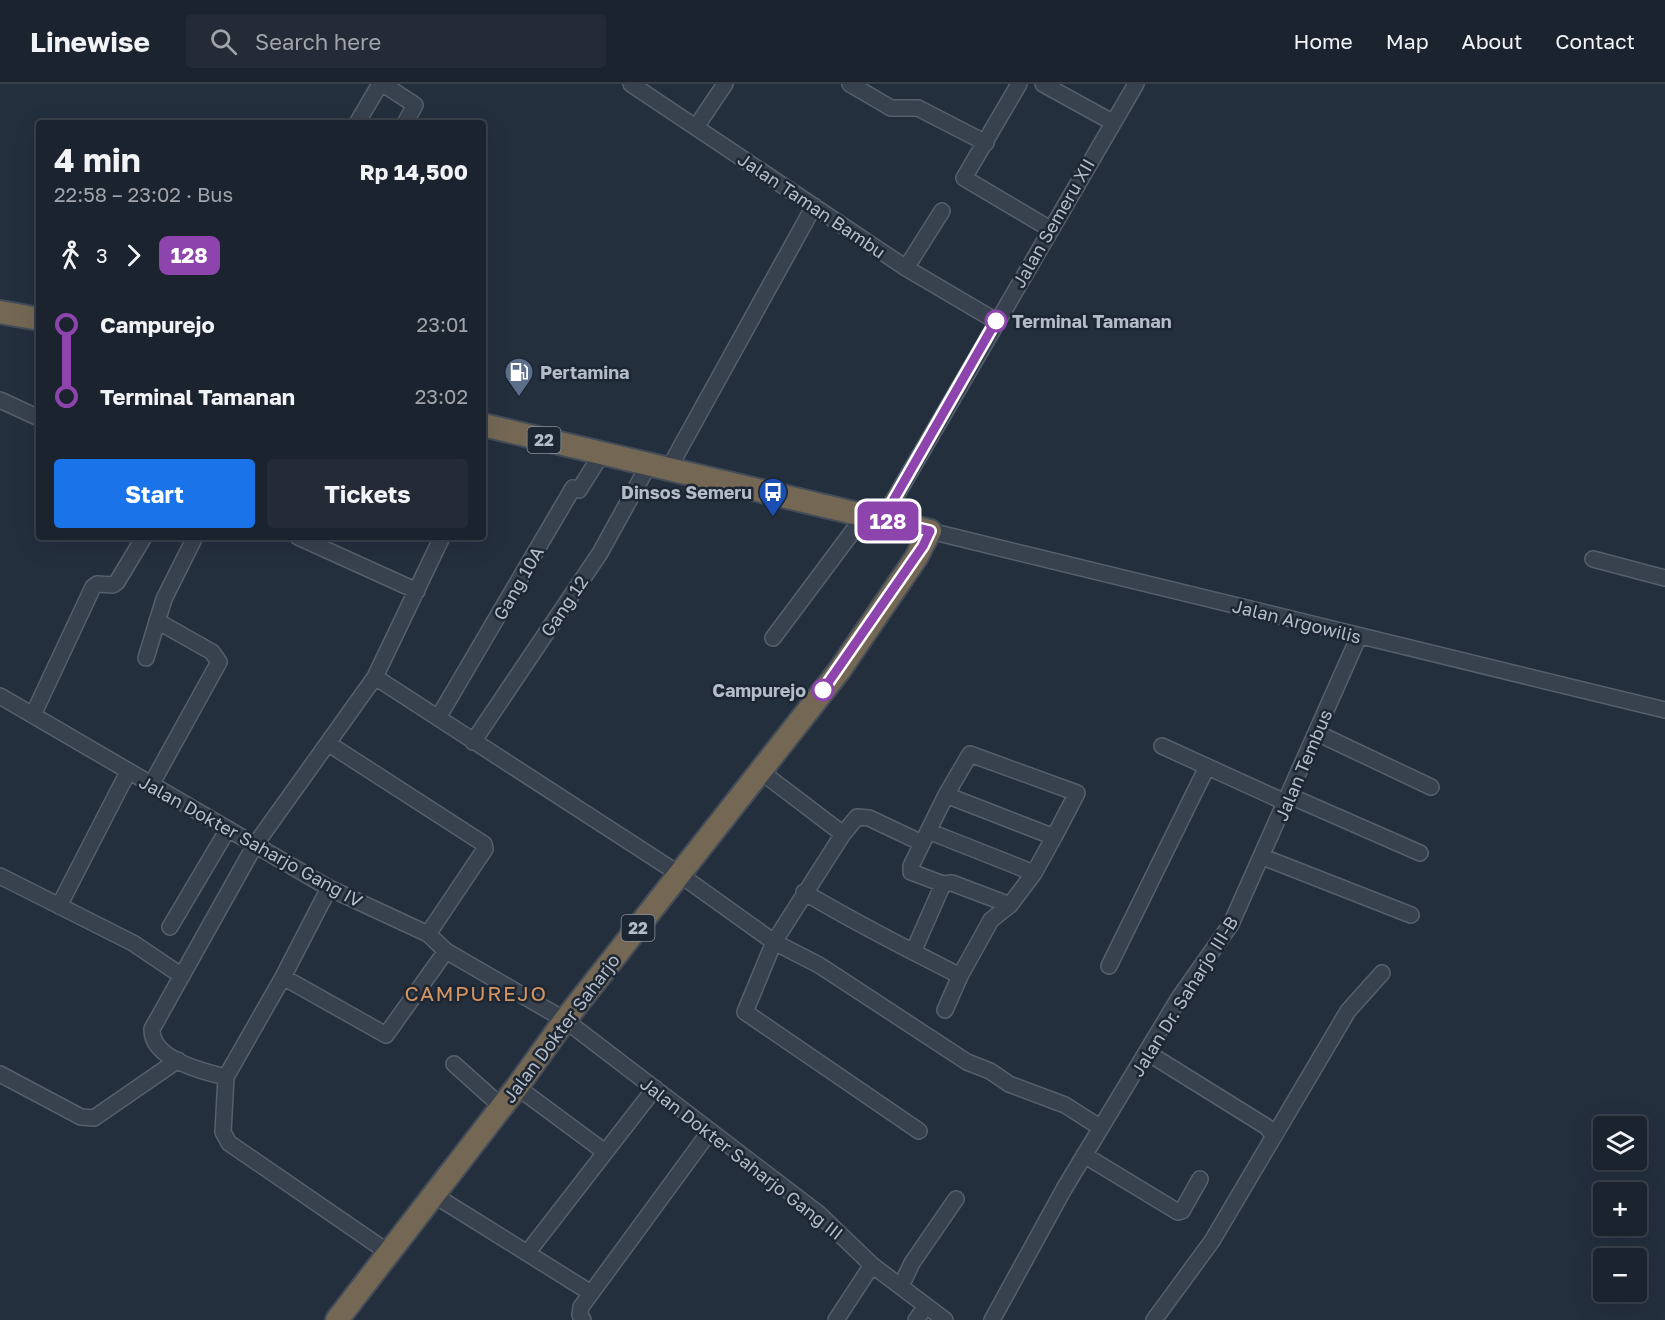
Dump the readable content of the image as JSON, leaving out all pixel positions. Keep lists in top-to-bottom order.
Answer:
{
  "streets": {
    "highway": ["22", "Jalan Dokter Saharjo"],
    "street": [
      "Jalan Taman Bambu",
      "Jalan Semeru XII",
      "Gang 10A",
      "Gang 12",
      "Jalan Argowilis",
      "Jalan Tembus",
      "Jalan Dokter Saharjo Gang IV",
      "Jalan Dr. Saharjo III-B",
      "Jalan Dokter Saharjo Gang III"
    ]
  },
  "crossings": [
    ["Jalan Taman Bambu", "Jalan Semeru XII"],
    ["Jalan Taman Bambu", "Gang 12"],
    ["Jalan Semeru XII", "22"],
    ["22", "Gang 10A"],
    ["22", "Gang 12"],
    ["22", "Jalan Argowilis"],
    ["22", "Jalan Dokter Saharjo"],
    ["Jalan Argowilis", "Jalan Tembus"],
    ["Jalan Argowilis", "Jalan Dokter Saharjo"],
    ["Jalan Tembus", "Jalan Dr. Saharjo III-B"],
    ["Jalan Dokter Saharjo Gang IV", "Jalan Dokter Saharjo"],
    ["Jalan Dokter Saharjo Gang IV", "Jalan Dokter Saharjo Gang III"],
    ["Jalan Dokter Saharjo", "Jalan Dokter Saharjo Gang III"]
  ],
  "districts": ["CAMPUREJO"],
  "places": {
    "other": ["Terminal Tamanan", "Campurejo"],
    "fuel station": ["Pertamina"],
    "bus stop": ["Dinsos Semeru"]
  },
  "lines": ["bus line 128"],
  "page": {
    "header": "Linewise",
    "search": "Search here",
    "nav": [
      "Home",
      "Map",
      "About",
      "Contact"
    ],
    "on_map": "128",
    "heading": ["4 min", "22:58 – 23:02 · Bus", "Rp 14,500"],
    "legs": ["3", "128"],
    "list": [
      {
        "name": "Campurejo",
        "value": "23:01"
      },
      {
        "name": "Terminal Tamanan",
        "value": "23:02"
      }
    ],
    "buttons": ["Start", "Tickets"],
    "map_buttons": ["+", "−"]
  }
}
